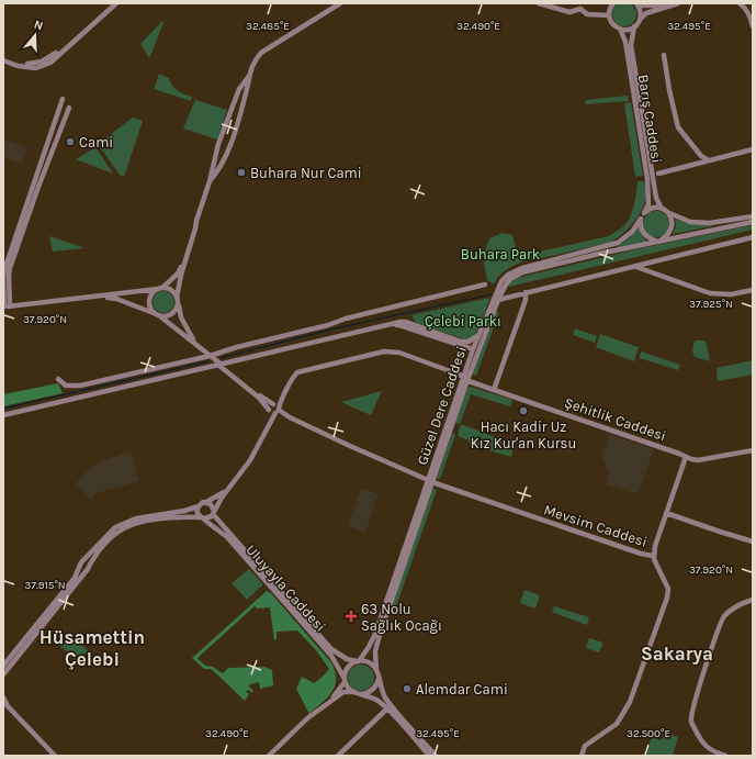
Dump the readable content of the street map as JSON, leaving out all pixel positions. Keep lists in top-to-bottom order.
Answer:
{
  "streets": {
    "street": [
      "Barış Caddesi",
      "Güzel Dere Caddesi",
      "Şehitlik Caddesi",
      "Mevsim Caddesi",
      "Uluyayla Caddesi"
    ]
  },
  "crossings": [
    ["Barış Caddesi", "Güzel Dere Caddesi"],
    ["Güzel Dere Caddesi", "Şehitlik Caddesi"],
    ["Güzel Dere Caddesi", "Mevsim Caddesi"],
    ["Güzel Dere Caddesi", "Uluyayla Caddesi"],
    ["Şehitlik Caddesi", "Mevsim Caddesi"]
  ],
  "districts": ["Hüsamettin Çelebi", "Sakarya"],
  "parks": ["Buhara Park", "Çelebi Parkı"],
  "places": {
    "other": [
      "Cami",
      "Buhara Nur Cami",
      "Hacı Kadir Uz Kız Kur'an Kursu",
      "Alemdar Cami"
    ],
    "health": ["63 Nolu Sağlık Ocağı"]
  },
  "north": "top",
  "coordinates": [
    "32.485°E",
    "32.490°E",
    "32.495°E",
    "37.925°N",
    "37.920°N",
    "37.915°N",
    "32.500°E"
  ]
}
